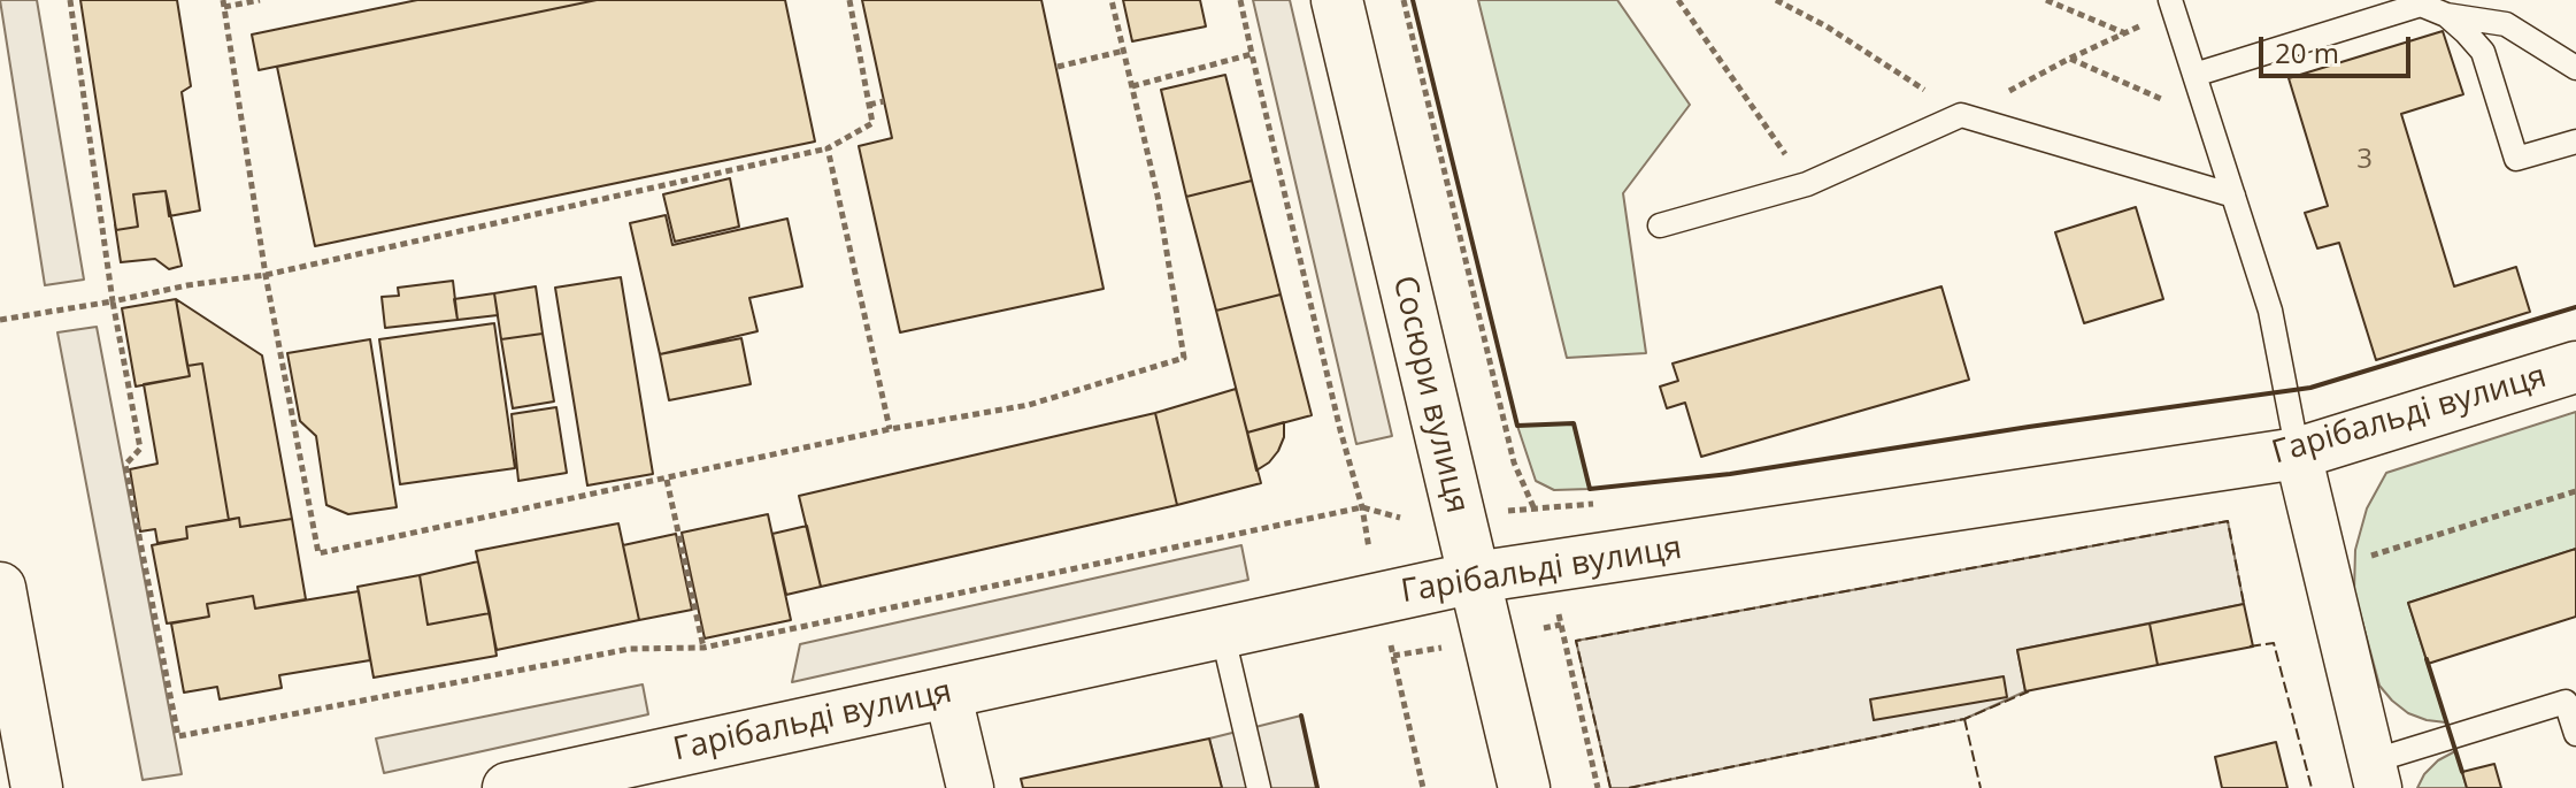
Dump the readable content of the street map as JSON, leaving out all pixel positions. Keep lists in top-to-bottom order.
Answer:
{
  "streets": {
    "main road": ["Сосюри вулиця", "Гарібальді вулиця"]
  },
  "crossings": [
    ["Сосюри вулиця", "Гарібальді вулиця"]
  ],
  "house_numbers": ["3"],
  "scale_bar": "20 m"
}
